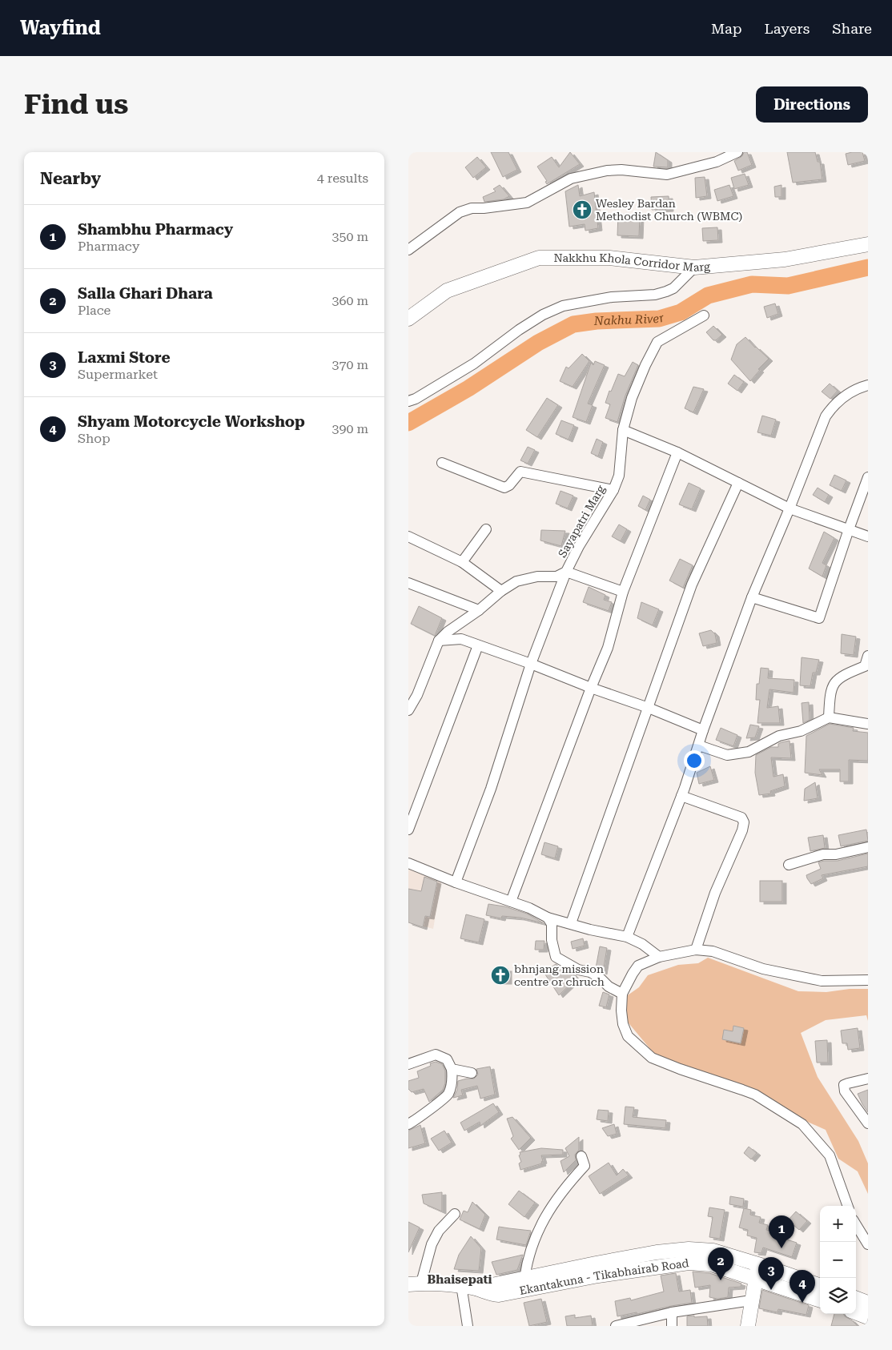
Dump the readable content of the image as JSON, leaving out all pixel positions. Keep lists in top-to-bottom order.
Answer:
{
  "streets": {
    "main road": ["Nakkhu Khola Corridor Marg", "Ekantakuna - Tikabhairab Road"],
    "street": ["Sayapatri Marg"]
  },
  "districts": ["Bhaisepati"],
  "water": ["Nakhu River"],
  "places": {
    "church": ["Wesley Bardan Methodist Church (WBMC)", "bhnjang mission centre or chruch"]
  },
  "page": {
    "header": "Wayfind",
    "nav": ["Map", "Layers", "Share"],
    "buttons": "Directions",
    "title": "Find us",
    "heading": ["Nearby", "4 results"],
    "list": [
      {
        "mark": "1",
        "name": "Shambhu Pharmacy",
        "note": "Pharmacy",
        "value": "350 m"
      },
      {
        "mark": "2",
        "name": "Salla Ghari Dhara",
        "note": "Place",
        "value": "360 m"
      },
      {
        "mark": "3",
        "name": "Laxmi Store",
        "note": "Supermarket",
        "value": "370 m"
      },
      {
        "mark": "4",
        "name": "Shyam Motorcycle Workshop",
        "note": "Shop",
        "value": "390 m"
      }
    ],
    "map_buttons": ["+", "−"],
    "pins": [
      "1",
      "2",
      "3",
      "4"
    ]
  }
}
